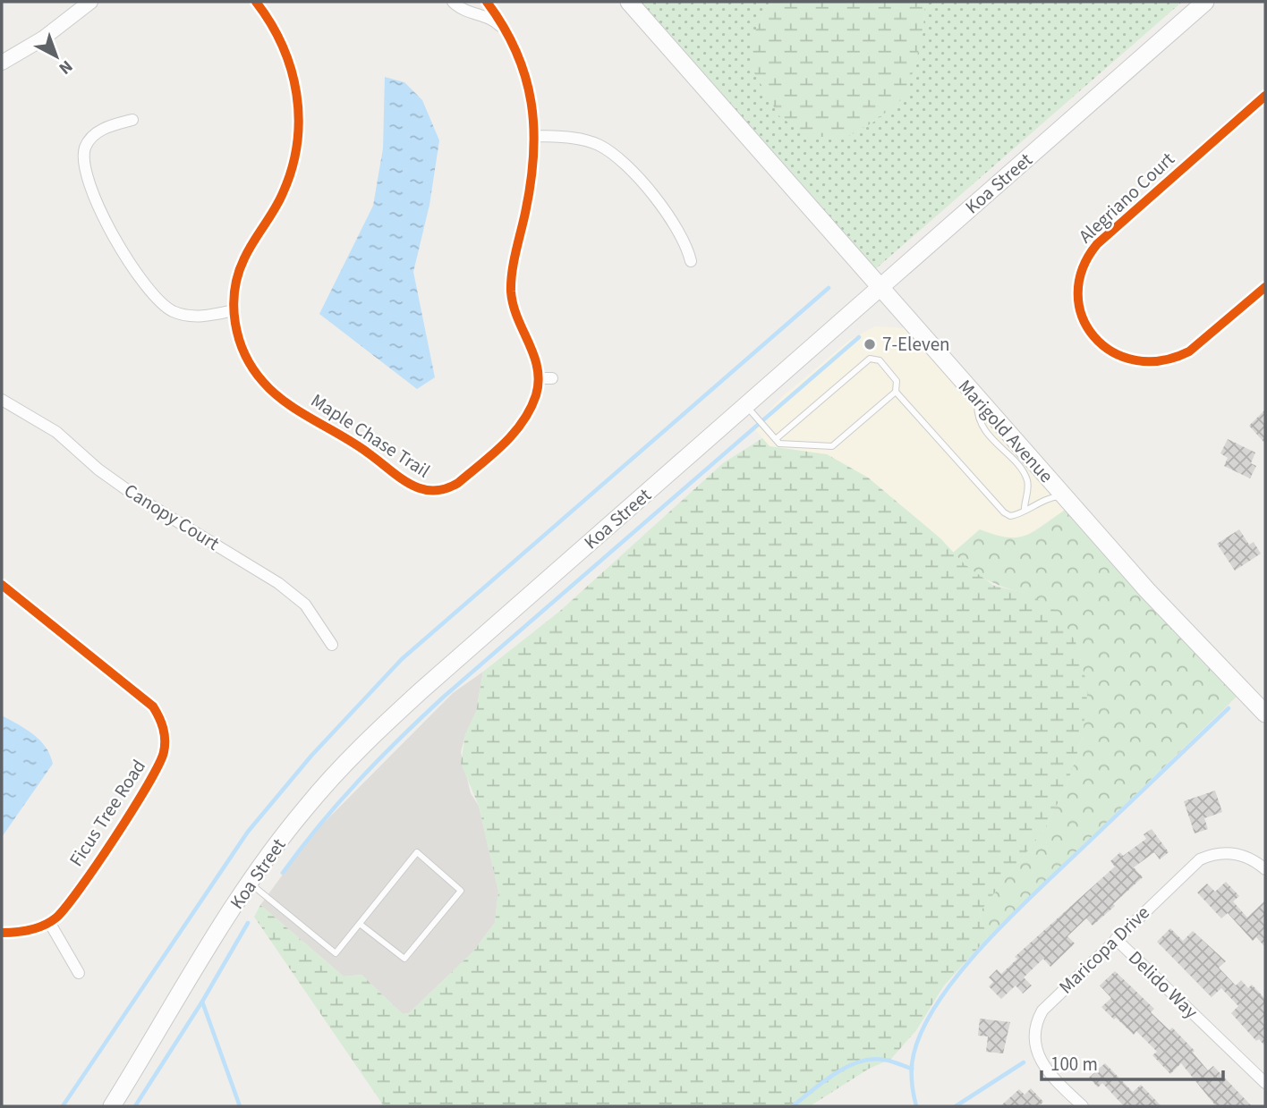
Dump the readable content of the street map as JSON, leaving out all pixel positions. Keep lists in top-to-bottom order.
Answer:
{
  "streets": {
    "main road": ["Koa Street", "Marigold Avenue"],
    "street": [
      "Alegriano Court",
      "Maple Chase Trail",
      "Canopy Court",
      "Ficus Tree Road",
      "Maricopa Drive",
      "Delido Way"
    ]
  },
  "crossings": [
    ["Koa Street", "Marigold Avenue"],
    ["Maricopa Drive", "Delido Way"]
  ],
  "places": ["7-Eleven"],
  "scale_bar": "100 m",
  "north": "bottom right"
}
